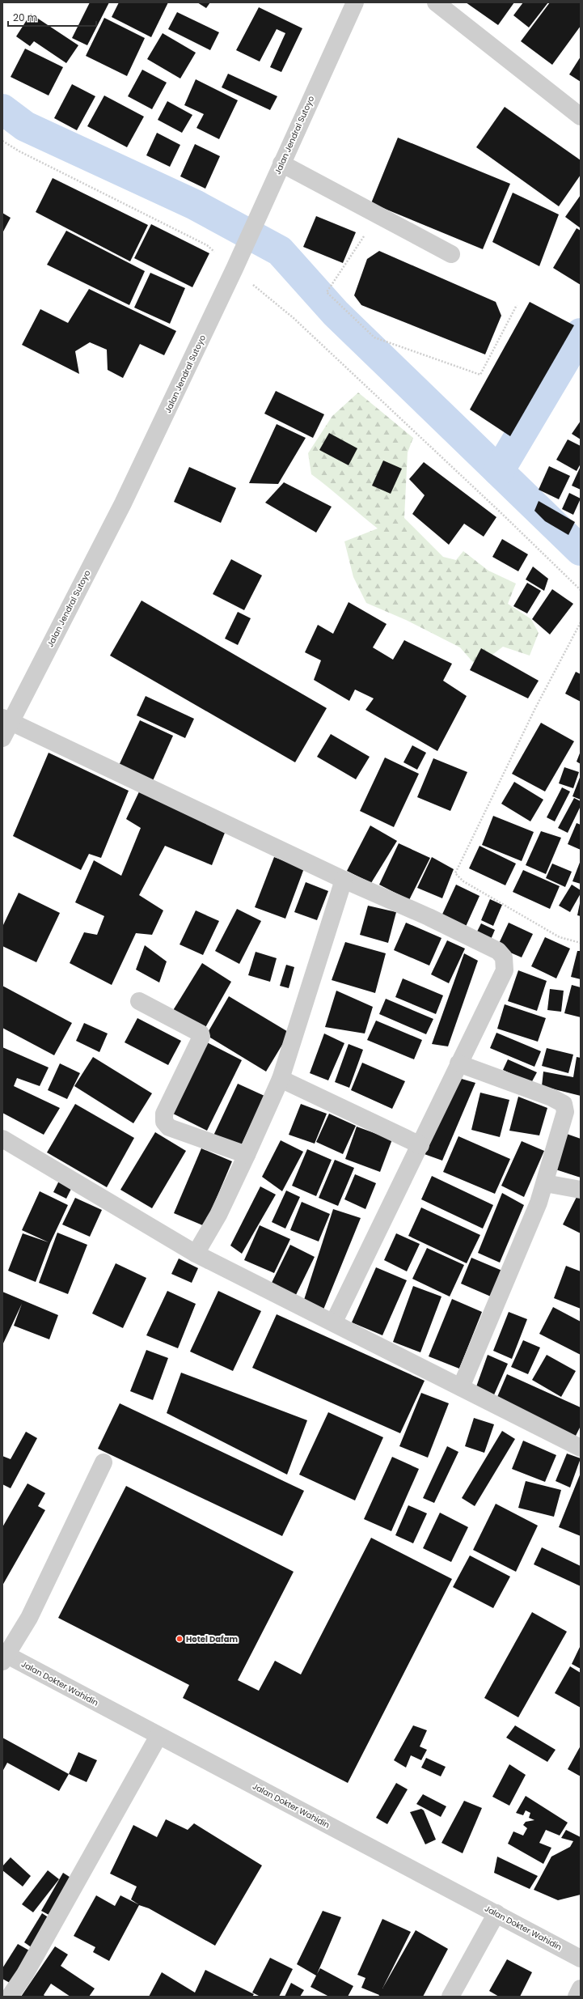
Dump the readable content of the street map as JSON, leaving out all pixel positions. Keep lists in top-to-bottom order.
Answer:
{
  "streets": {
    "street": ["Jalan Jendral Sutoyo", "Jalan Dokter Wahidin"]
  },
  "places": ["Hotel Dafam"],
  "scale_bar": "20 m"
}
